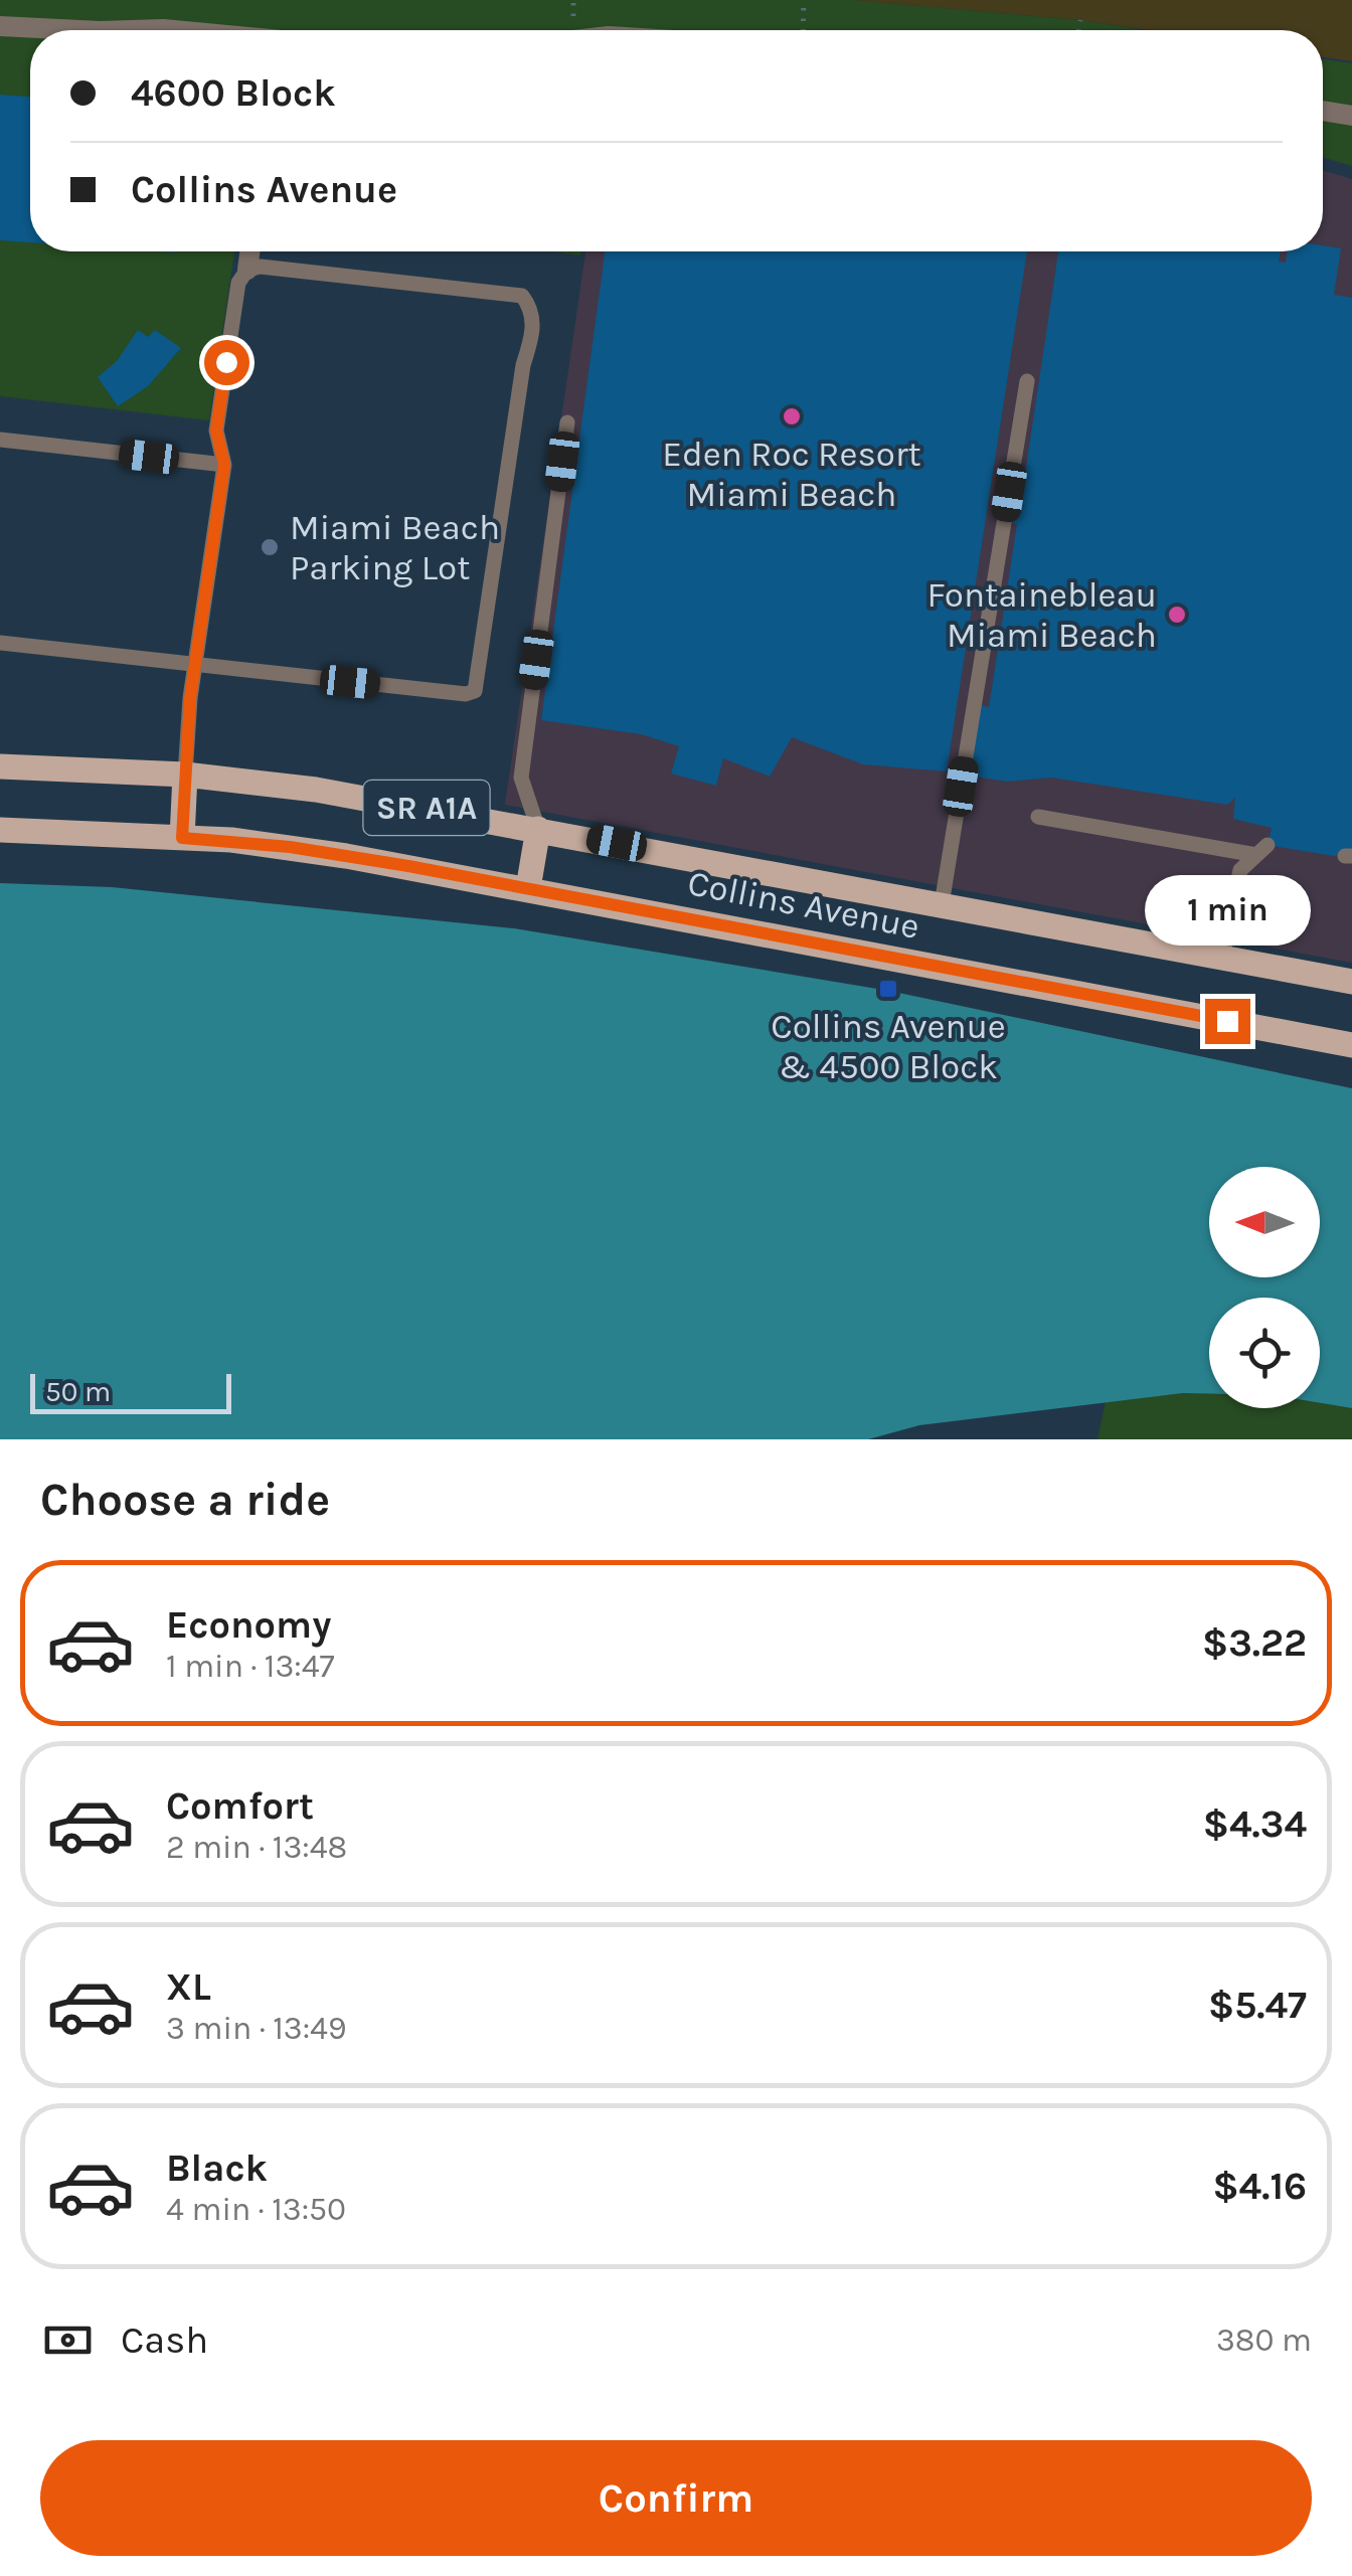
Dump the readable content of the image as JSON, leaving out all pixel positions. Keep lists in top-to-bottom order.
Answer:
{
  "streets": {
    "main road": ["SR A1A", "Collins Avenue"]
  },
  "places": {
    "other": ["Eden Roc Resort Miami Beach", "Miami Beach Parking Lot", "Fontainebleau Miami Beach"],
    "transit": ["Collins Avenue & 4500 Block"]
  },
  "scale_bar": "50 m",
  "north": "left",
  "page": {
    "banner": ["4600 Block", "Collins Avenue"],
    "bubble": "1 min",
    "scale": "50 m",
    "heading": "Choose a ride",
    "list": [
      {
        "name": "Economy",
        "note": "1 min · 13:47",
        "value": "$3.22"
      },
      {
        "name": "Comfort",
        "note": "2 min · 13:48",
        "value": "$4.34"
      },
      {
        "name": "XL",
        "note": "3 min · 13:49",
        "value": "$5.47"
      },
      {
        "name": "Black",
        "note": "4 min · 13:50",
        "value": "$4.16"
      }
    ],
    "pay": ["Cash", "380 m"],
    "buttons": "Confirm"
  }
}
